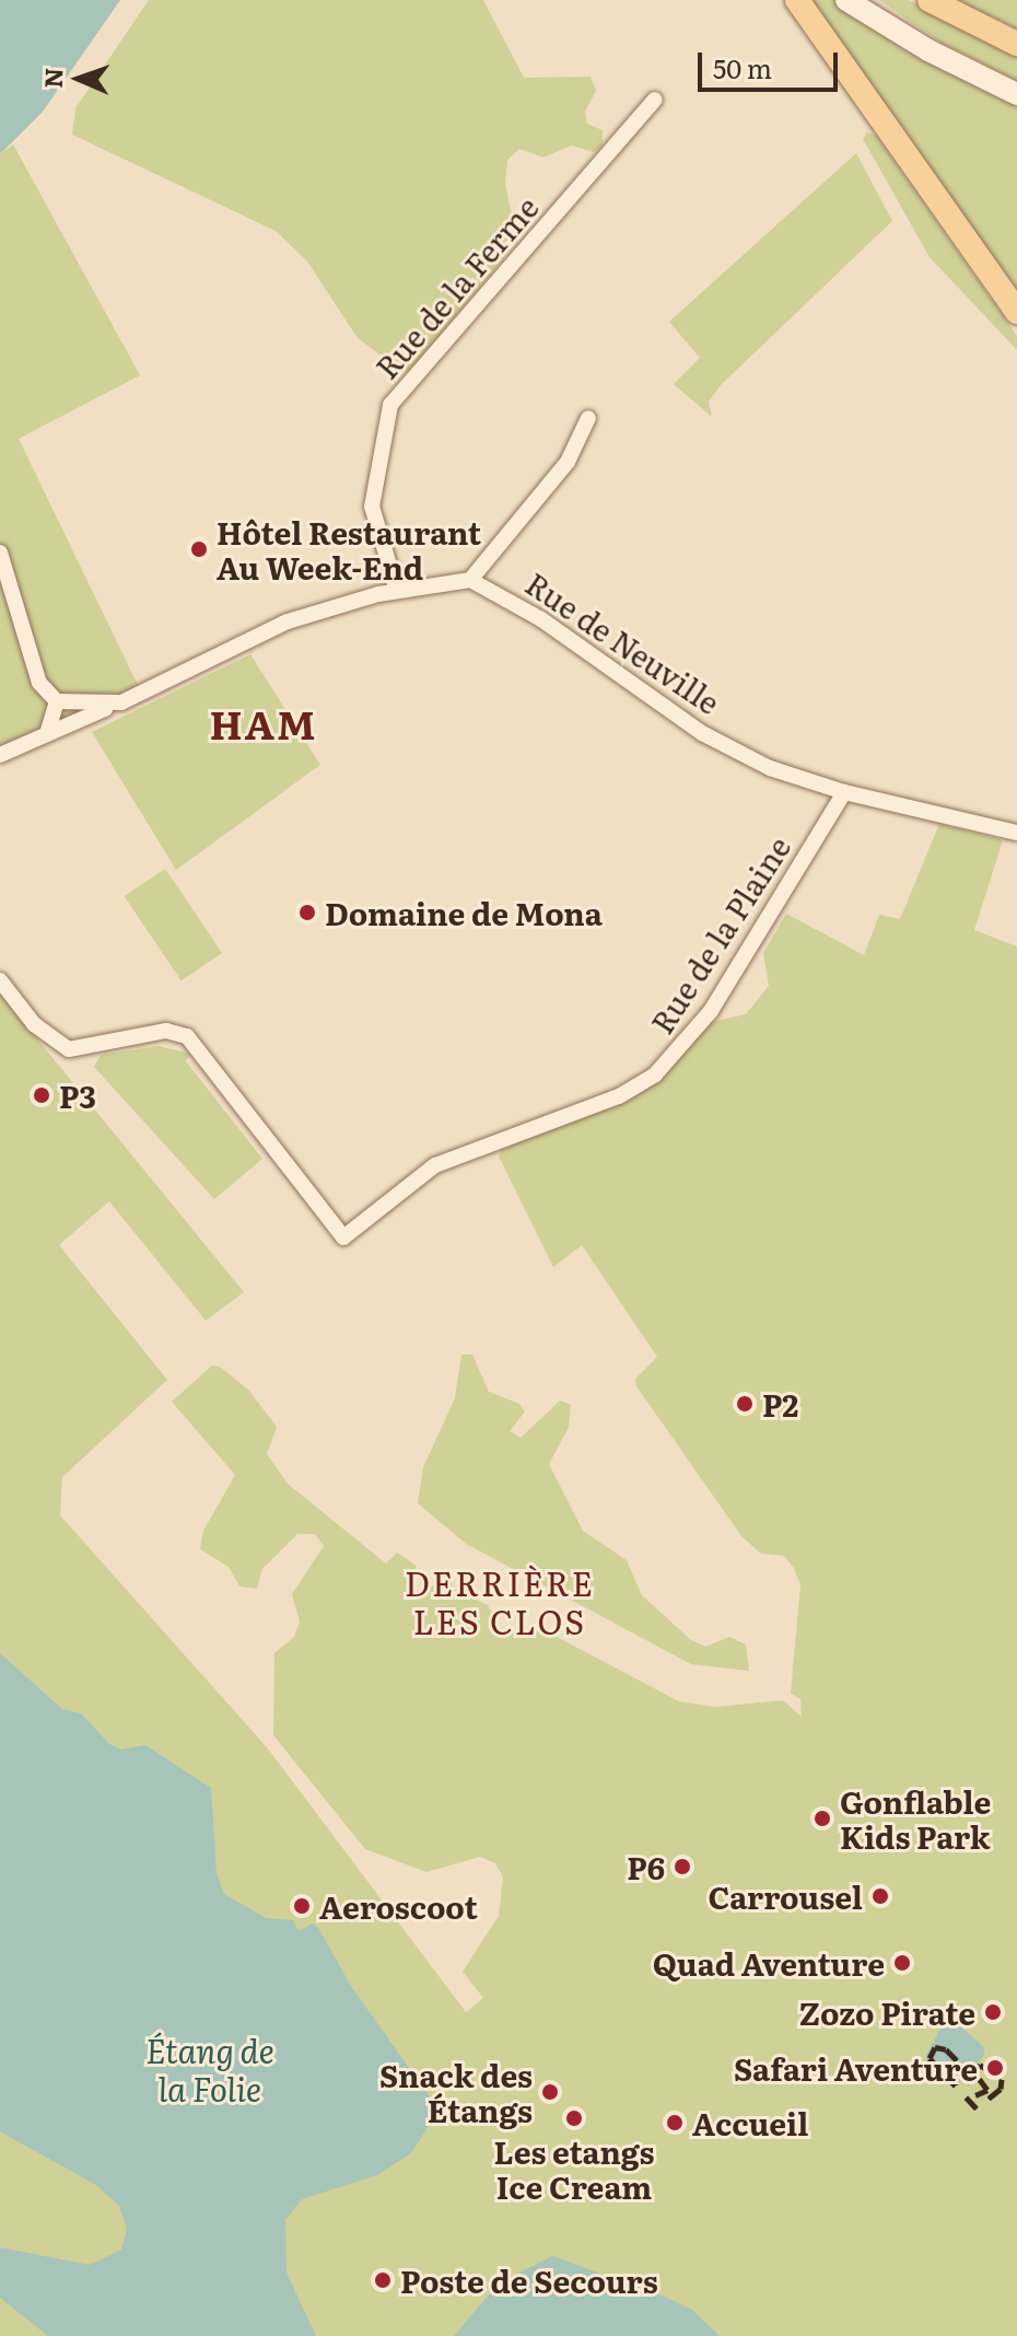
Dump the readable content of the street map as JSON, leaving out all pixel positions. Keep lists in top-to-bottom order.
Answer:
{
  "streets": {
    "street": ["Rue de la Ferme", "Rue de Neuville", "Rue de la Plaine"]
  },
  "crossings": [
    ["Rue de Neuville", "Rue de la Plaine"]
  ],
  "districts": ["HAM", "DERRIÈRE LES CLOS"],
  "water": ["Étang de la Folie"],
  "places": [
    "Hôtel Restaurant Au Week-End",
    "Domaine de Mona",
    "P3",
    "P2",
    "Gonflable Kids Park",
    "P6",
    "Carrousel",
    "Aeroscoot",
    "Quad Aventure",
    "Zozo Pirate",
    "Safari Aventure",
    "Snack des Étangs",
    "Les etangs Ice Cream",
    "Accueil",
    "Poste de Secours"
  ],
  "scale_bar": "50 m",
  "north": "left"
}
